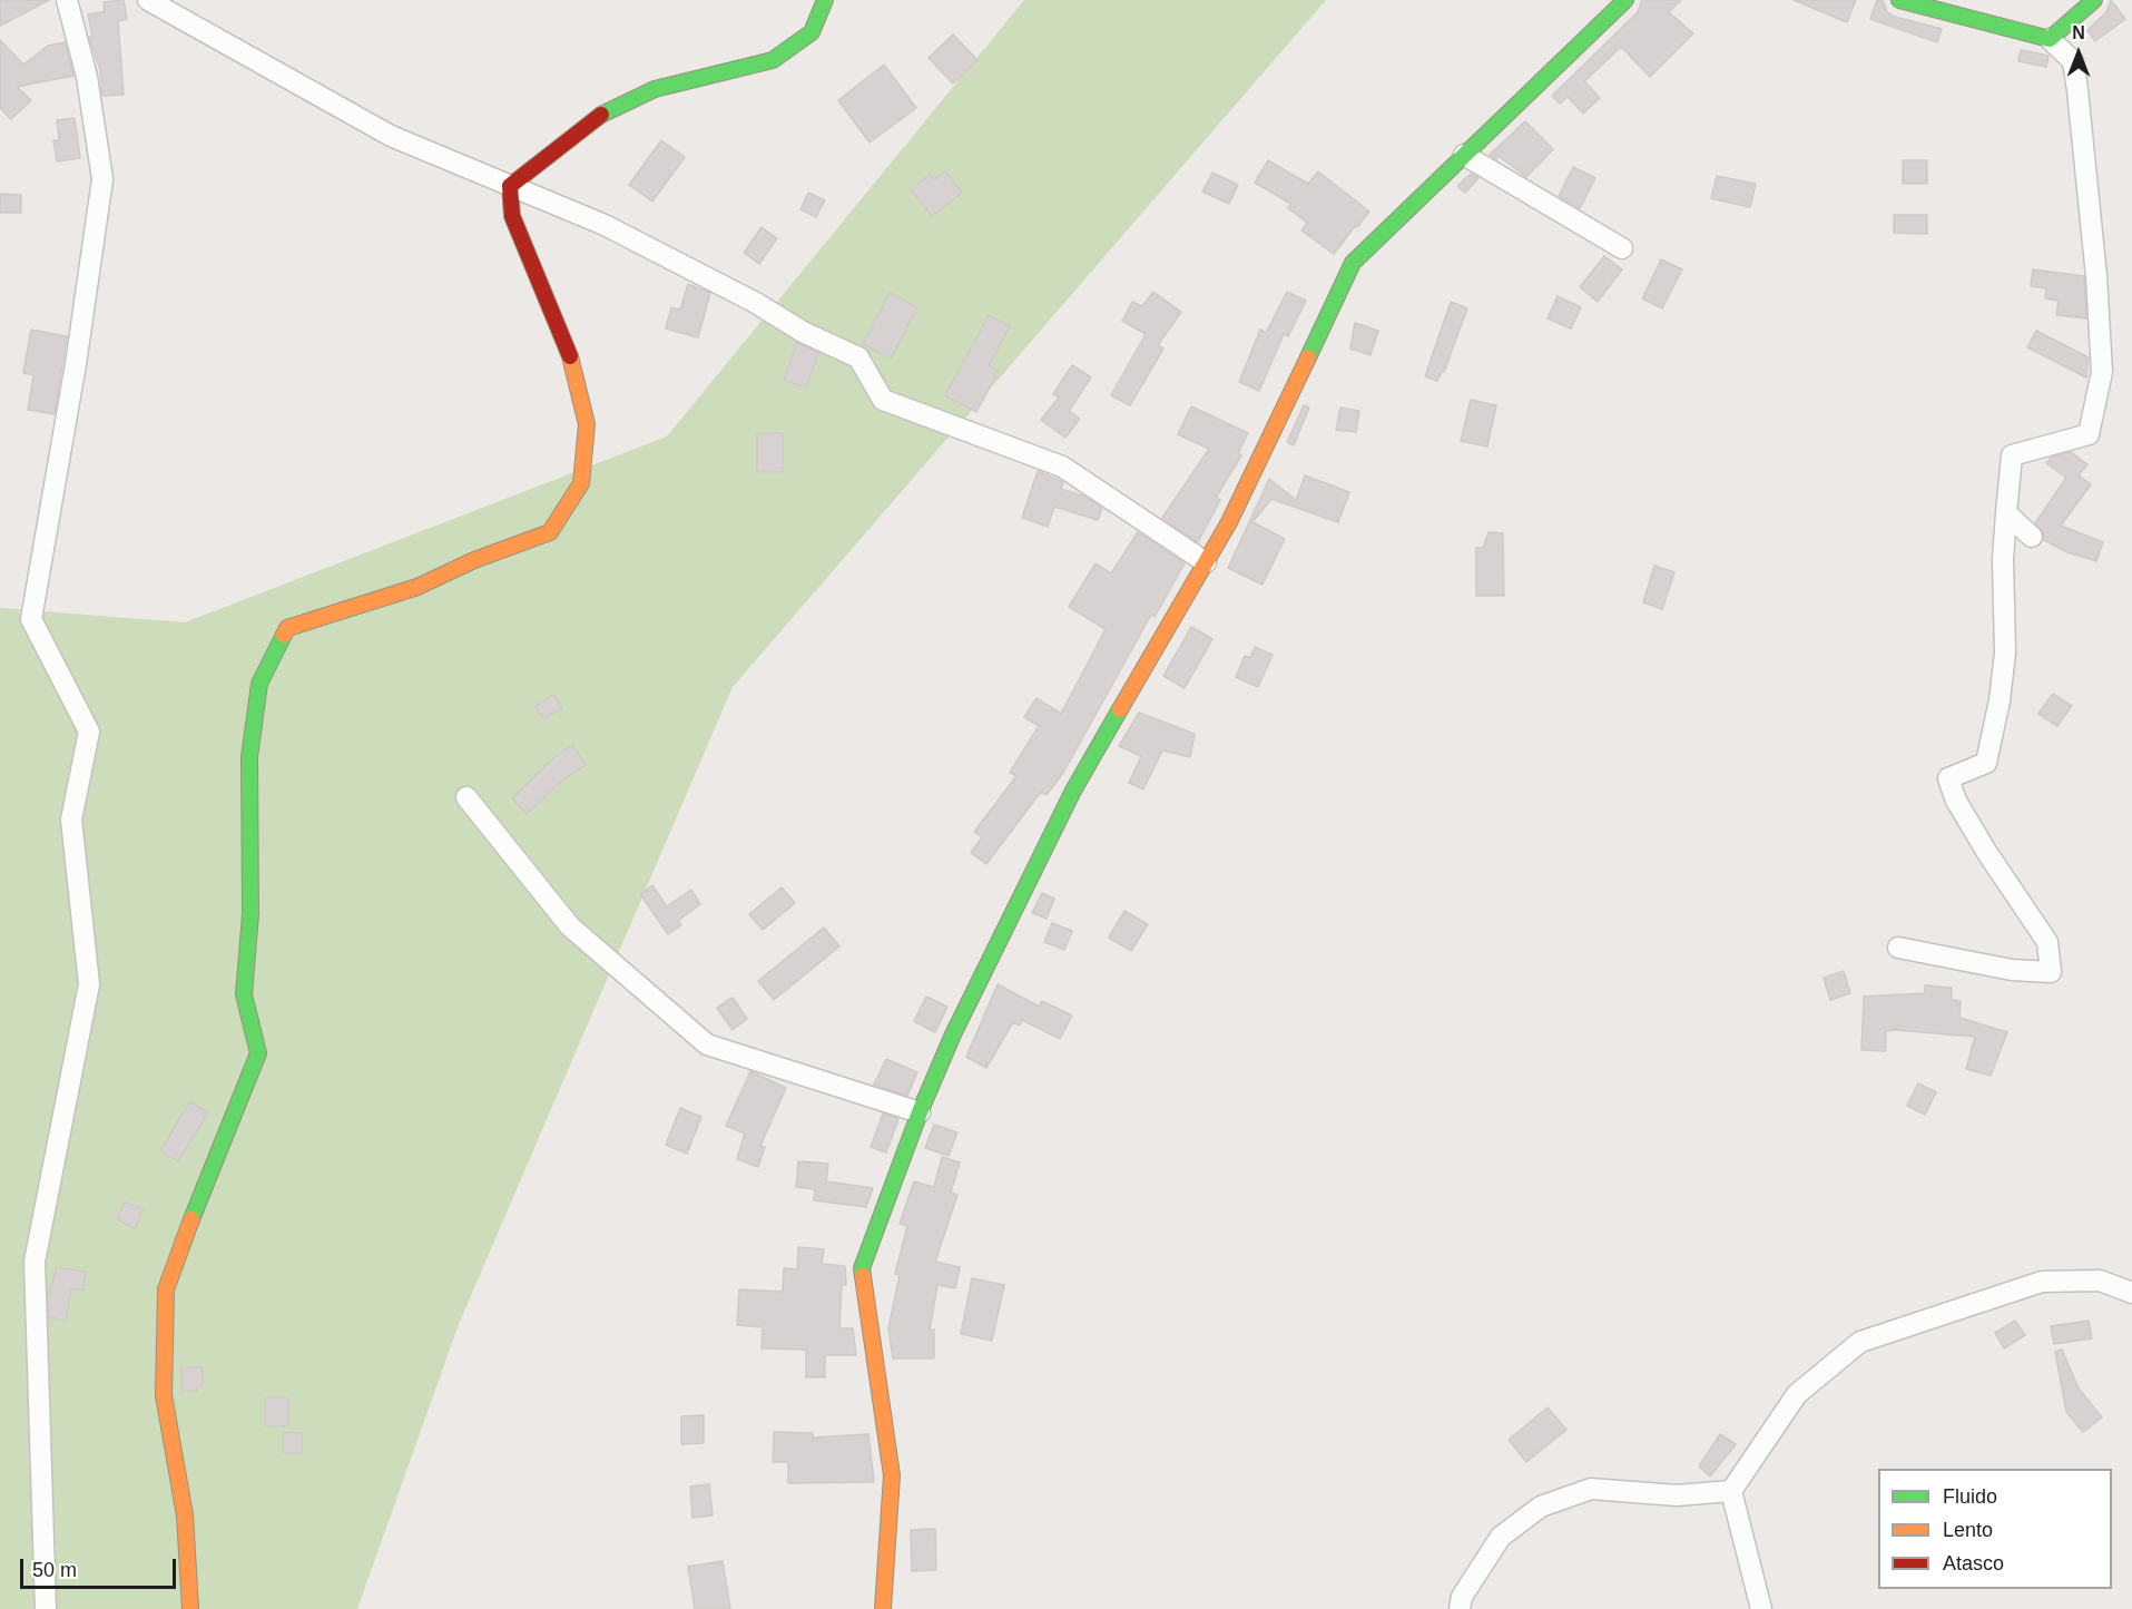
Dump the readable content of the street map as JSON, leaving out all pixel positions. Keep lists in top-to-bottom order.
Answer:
{
  "legend": ["Fluido", "Lento", "Atasco"],
  "scale_bar": "50 m",
  "north": "top"
}
